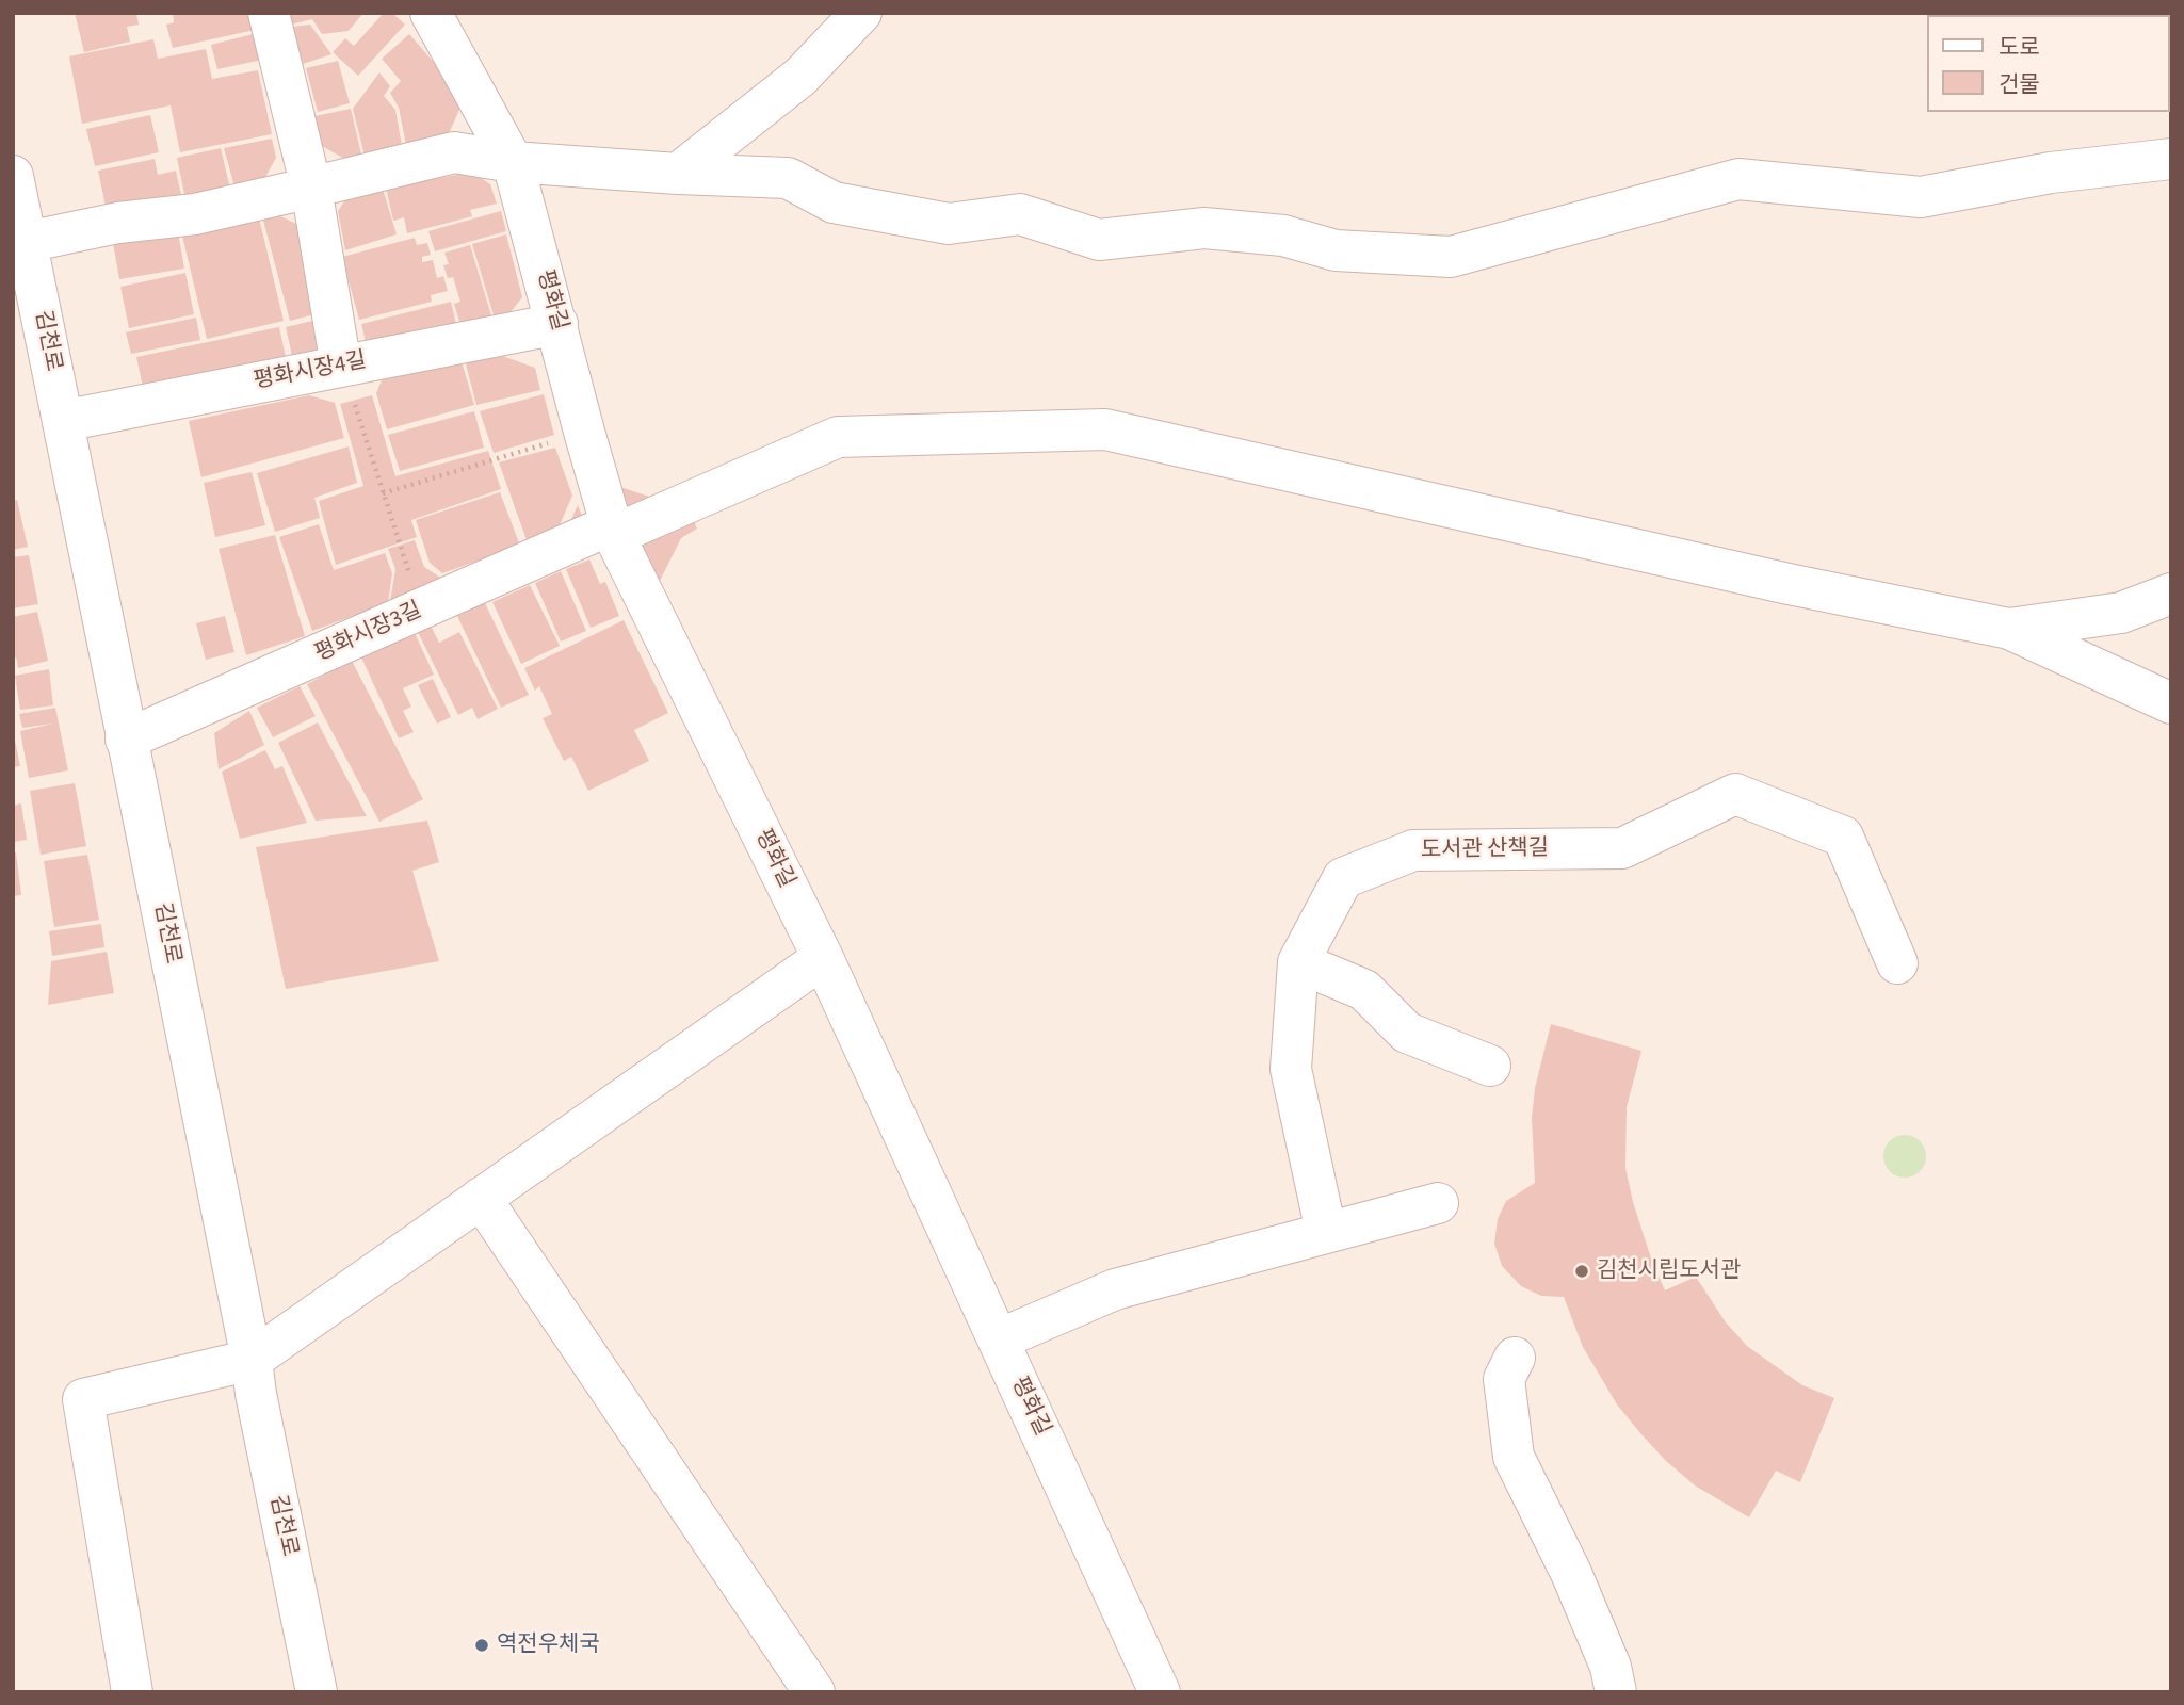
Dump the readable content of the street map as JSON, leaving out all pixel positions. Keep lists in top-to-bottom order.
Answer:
{
  "streets": {
    "street": [
      "평화길",
      "김천로",
      "평화시장4길",
      "평화시장3길",
      "도서관 산책길"
    ]
  },
  "crossings": [
    ["평화길", "평화시장4길"],
    ["평화길", "평화시장3길"],
    ["김천로", "평화시장4길"],
    ["김천로", "평화시장3길"]
  ],
  "places": ["김천시립도서관", "역전우체국"],
  "legend": ["도로", "건물"]
}
